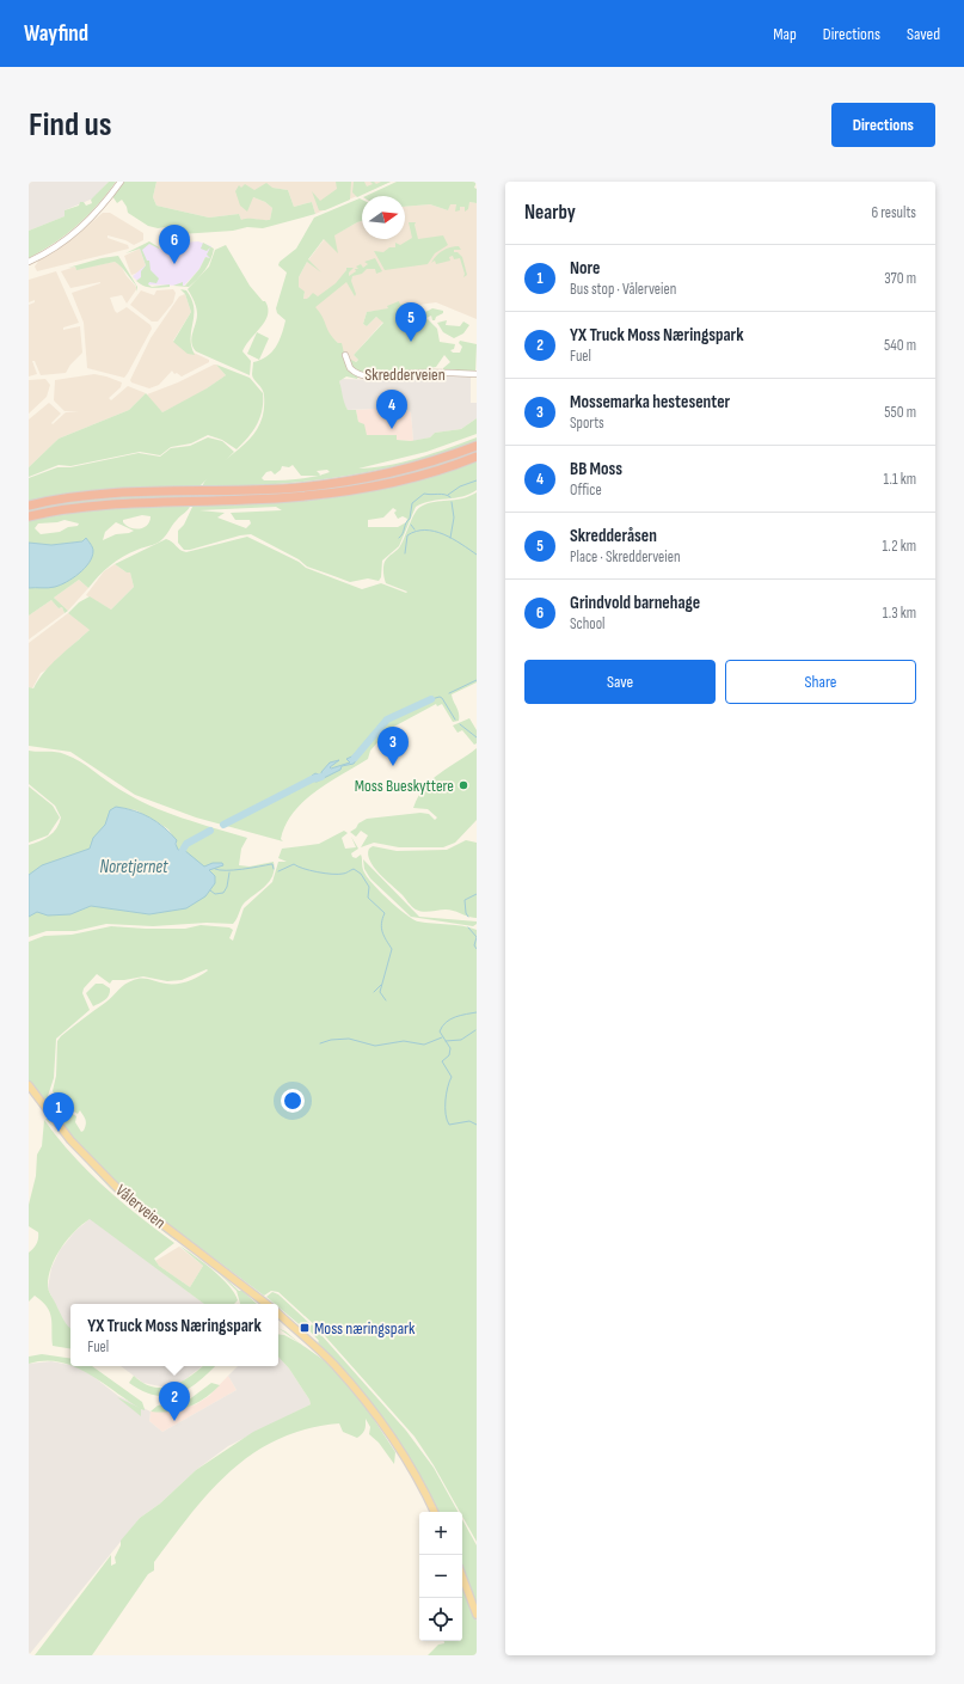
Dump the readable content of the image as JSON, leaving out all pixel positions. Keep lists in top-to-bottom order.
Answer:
{
  "streets": {
    "main road": ["Vålerveien"],
    "street": ["Skredderveien"]
  },
  "water": ["Noretjernet"],
  "places": {
    "other": ["Moss Bueskyttere"],
    "transit": ["Moss næringspark"]
  },
  "north": "right",
  "page": {
    "header": "Wayfind",
    "nav": ["Map", "Directions", "Saved"],
    "buttons": [
      "Directions",
      ["Save", "Share"]
    ],
    "title": "Find us",
    "heading": ["Nearby", "6 results"],
    "pins": [
      "6",
      "5",
      "4",
      "3",
      "1",
      "2"
    ],
    "list": [
      {
        "mark": "1",
        "name": "Nore",
        "note": "Bus stop · Vålerveien",
        "value": "370 m"
      },
      {
        "mark": "2",
        "name": "YX Truck Moss Næringspark",
        "note": "Fuel",
        "value": "540 m"
      },
      {
        "mark": "3",
        "name": "Mossemarka hestesenter",
        "note": "Sports",
        "value": "550 m"
      },
      {
        "mark": "4",
        "name": "BB Moss",
        "note": "Office",
        "value": "1.1 km"
      },
      {
        "mark": "5",
        "name": "Skredderåsen",
        "note": "Place · Skredderveien",
        "value": "1.2 km"
      },
      {
        "mark": "6",
        "name": "Grindvold barnehage",
        "note": "School",
        "value": "1.3 km"
      }
    ],
    "popup": ["YX Truck Moss Næringspark", "Fuel"],
    "map_buttons": ["+", "−"]
  }
}
